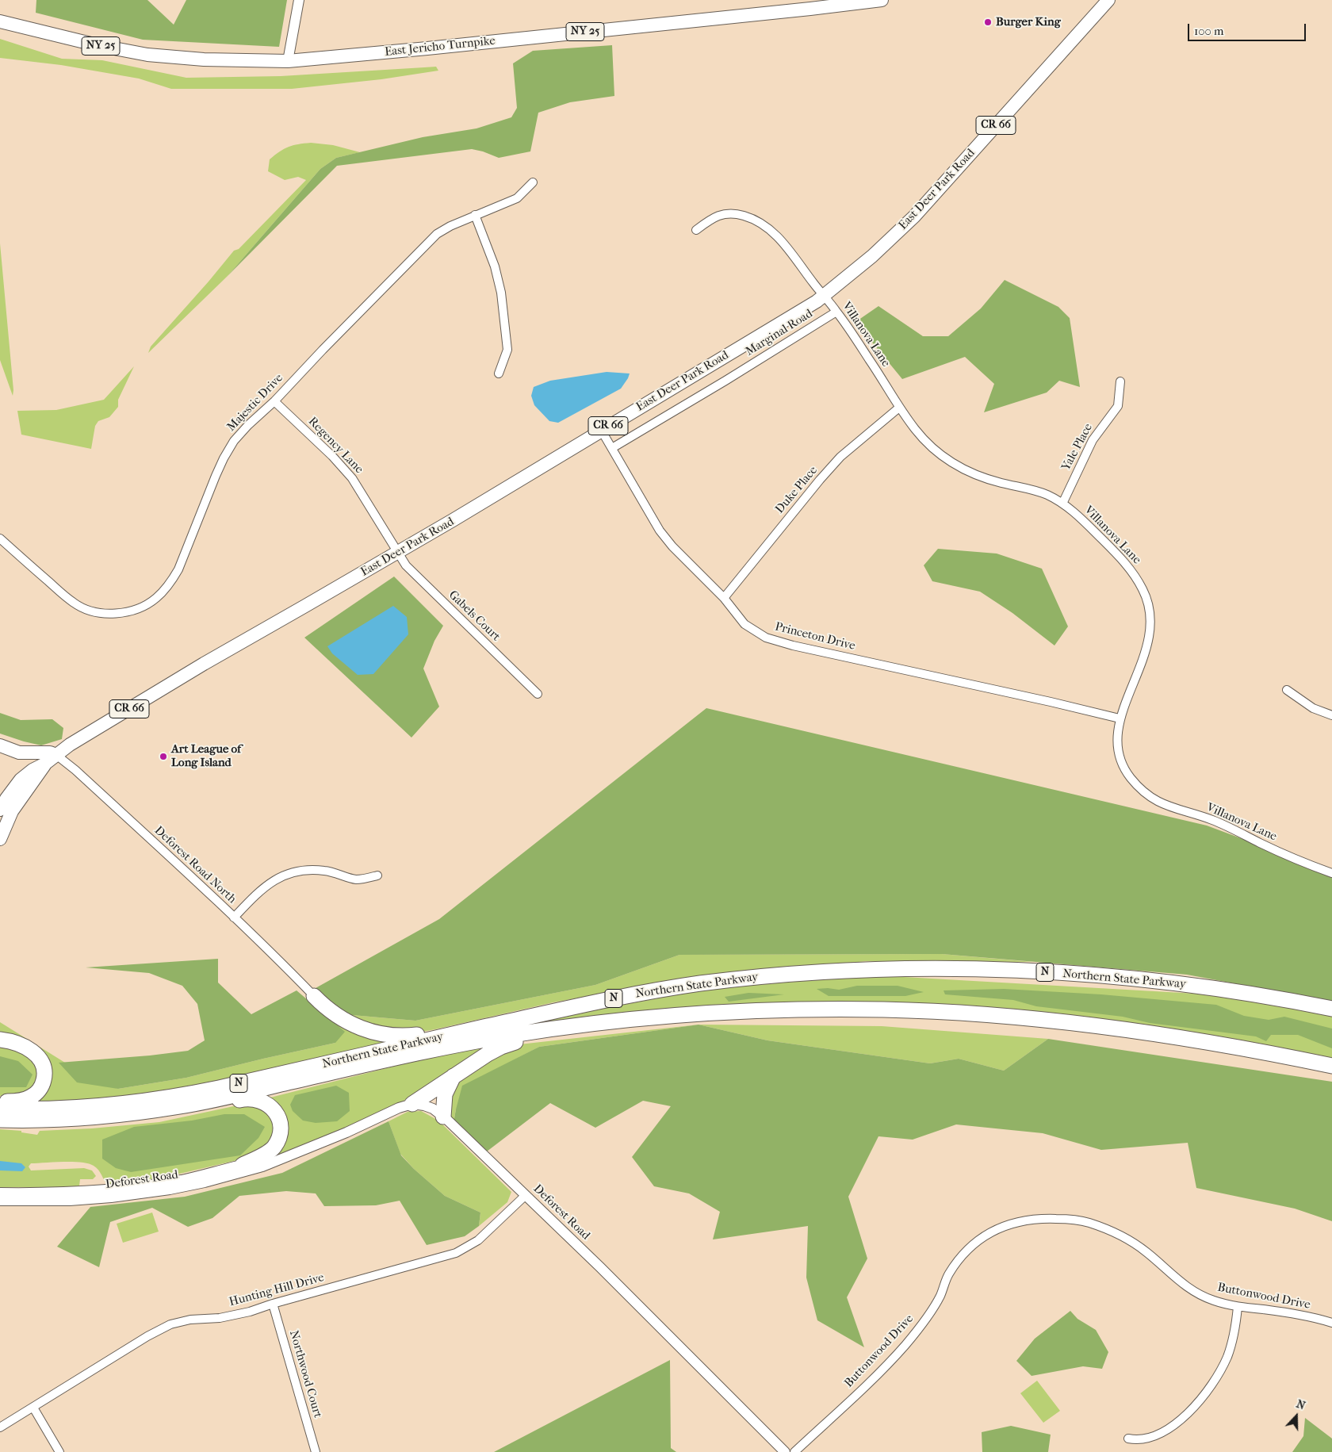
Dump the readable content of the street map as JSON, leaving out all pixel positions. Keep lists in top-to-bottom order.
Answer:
{
  "streets": {
    "highway": ["N", "Northern State Parkway"],
    "main road": [
      "NY 25",
      "East Jericho Turnpike",
      "CR 66",
      "East Deer Park Road"
    ],
    "street": [
      "Marginal Road",
      "Villanova Lane",
      "Majestic Drive",
      "Regency Lane",
      "Yale Place",
      "Duke Place",
      "Gabels Court",
      "Princeton Drive",
      "Deforest Road North",
      "Deforest Road",
      "Hunting Hill Drive",
      "Buttonwood Drive",
      "Northwood Court"
    ]
  },
  "crossings": [
    ["East Deer Park Road", "Villanova Lane"],
    ["East Deer Park Road", "Regency Lane"],
    ["East Deer Park Road", "Gabels Court"],
    ["East Deer Park Road", "Princeton Drive"],
    ["East Deer Park Road", "Deforest Road North"],
    ["Marginal Road", "Villanova Lane"],
    ["Marginal Road", "Princeton Drive"],
    ["Villanova Lane", "Yale Place"],
    ["Villanova Lane", "Duke Place"],
    ["Villanova Lane", "Princeton Drive"],
    ["Majestic Drive", "Regency Lane"],
    ["Regency Lane", "Gabels Court"],
    ["Duke Place", "Princeton Drive"],
    ["Deforest Road", "Hunting Hill Drive"],
    ["Hunting Hill Drive", "Northwood Court"]
  ],
  "places": ["Burger King", "Art League of Long Island"],
  "scale_bar": "100 m",
  "north": "top"
}
